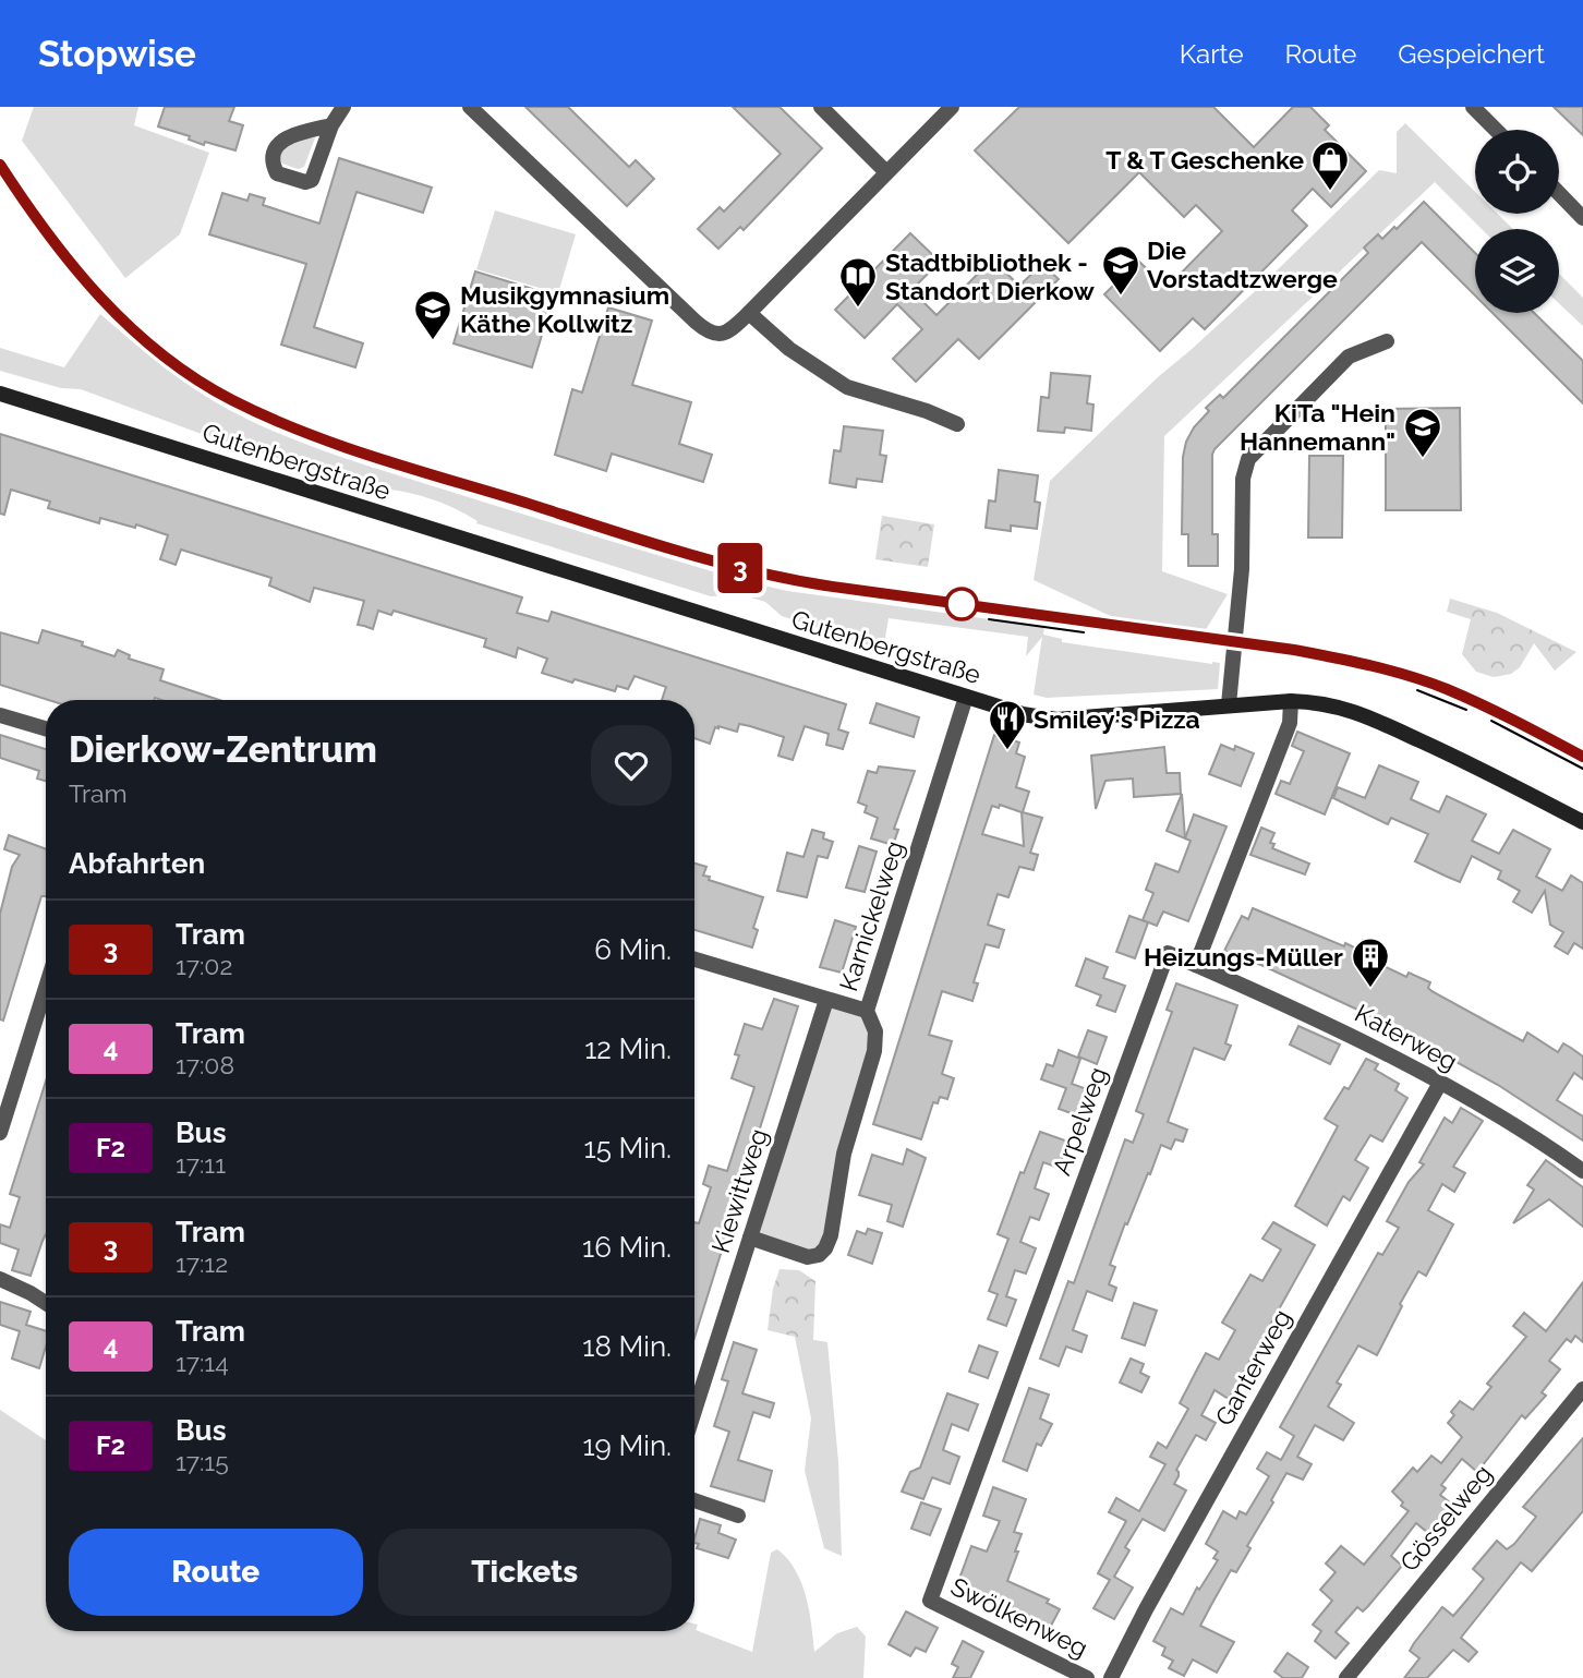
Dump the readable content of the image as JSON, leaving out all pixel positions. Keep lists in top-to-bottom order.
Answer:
{
  "streets": {
    "street": [
      "Gutenbergstraße",
      "Karnickelweg",
      "Katerweg",
      "Arpelweg",
      "Kiewittweg",
      "Ganterweg",
      "Gösselweg",
      "Swölkenweg"
    ]
  },
  "crossings": [
    ["Gutenbergstraße", "Karnickelweg"],
    ["Karnickelweg", "Kiewittweg"],
    ["Katerweg", "Arpelweg"],
    ["Katerweg", "Ganterweg"],
    ["Arpelweg", "Swölkenweg"]
  ],
  "places": {
    "shop": ["T & T Geschenke"],
    "school or university": ["Die Vorstadtzwerge", "Musikgymnasium Käthe Kollwitz", "KiTa \"Hein Hannemann\""],
    "library": ["Stadtbibliothek - Standort Dierkow"],
    "restaurant": ["Smiley's Pizza"],
    "building": ["Heizungs-Müller"]
  },
  "lines": ["tram line 3"],
  "page": {
    "header": "Stopwise",
    "nav": ["Karte", "Route", "Gespeichert"],
    "on_map": "3",
    "heading": [
      ["Dierkow-Zentrum", "Tram"],
      "Abfahrten"
    ],
    "list": [
      {
        "mark": "3",
        "name": "Tram",
        "note": "17:02",
        "value": "6 Min."
      },
      {
        "mark": "4",
        "name": "Tram",
        "note": "17:08",
        "value": "12 Min."
      },
      {
        "mark": "F2",
        "name": "Bus",
        "note": "17:11",
        "value": "15 Min."
      },
      {
        "mark": "3",
        "name": "Tram",
        "note": "17:12",
        "value": "16 Min."
      },
      {
        "mark": "4",
        "name": "Tram",
        "note": "17:14",
        "value": "18 Min."
      },
      {
        "mark": "F2",
        "name": "Bus",
        "note": "17:15",
        "value": "19 Min."
      }
    ],
    "buttons": ["Route", "Tickets"]
  }
}
